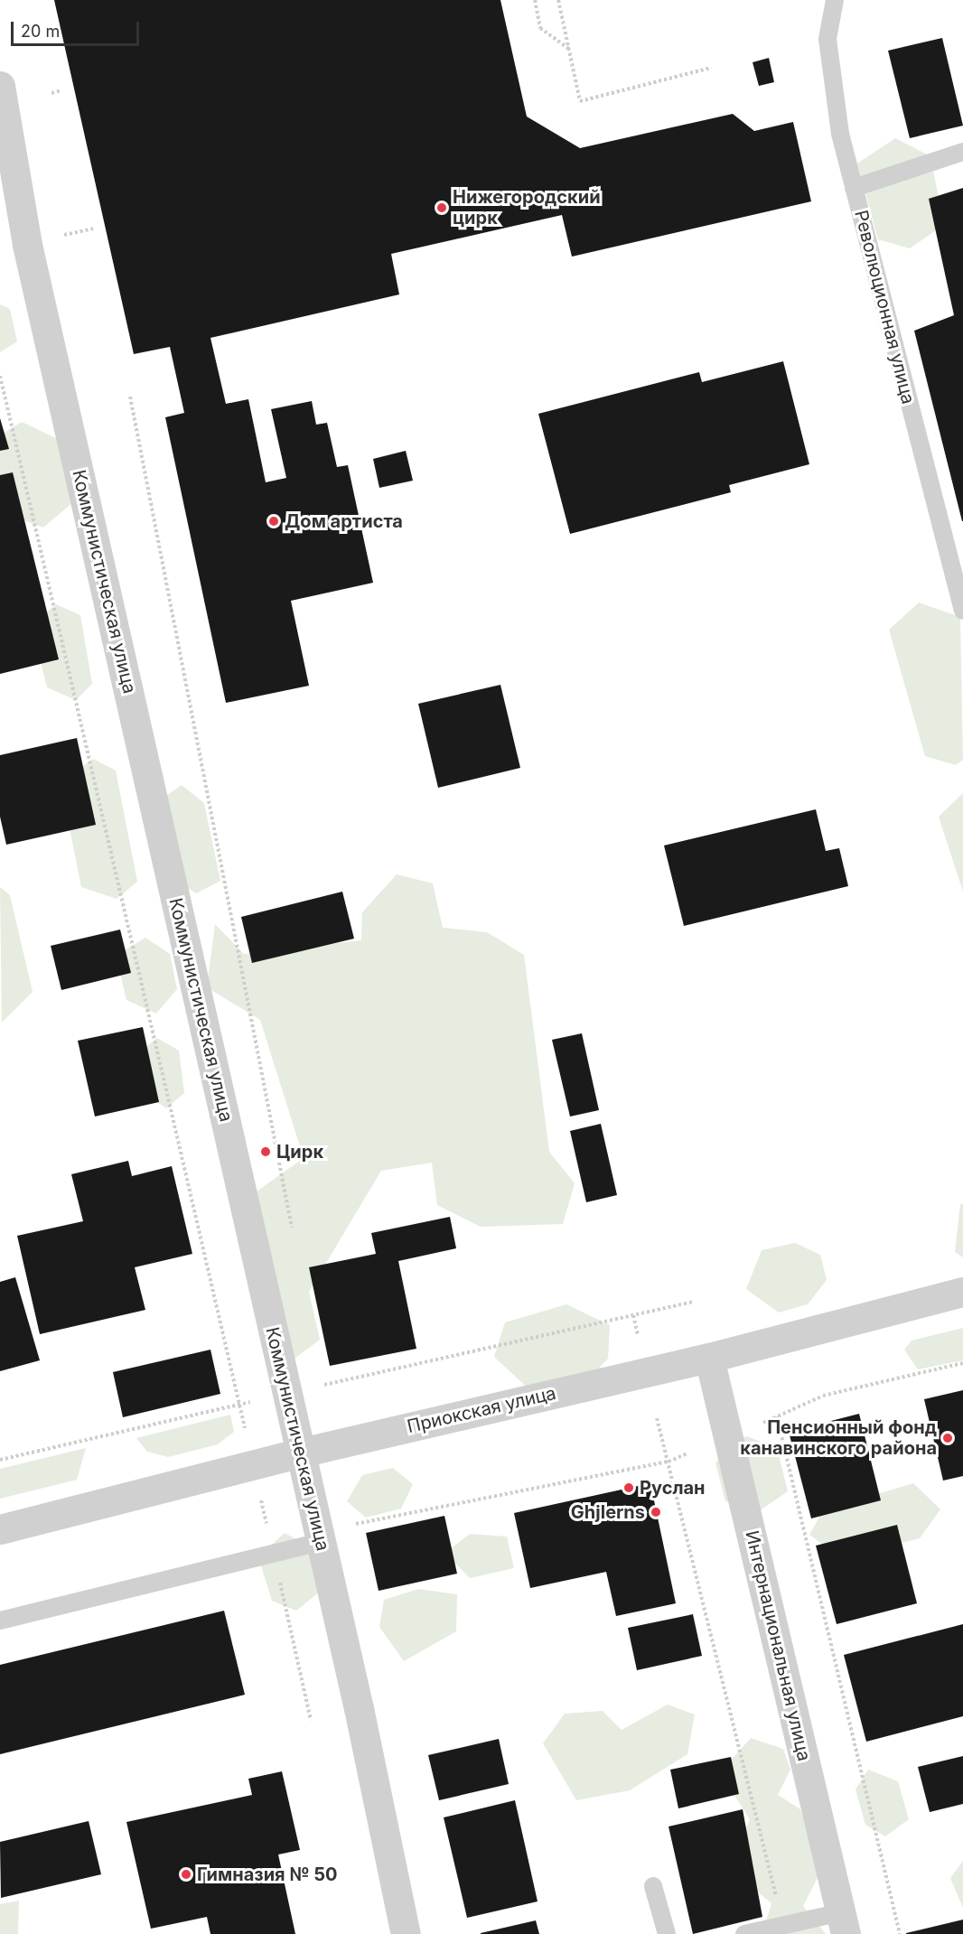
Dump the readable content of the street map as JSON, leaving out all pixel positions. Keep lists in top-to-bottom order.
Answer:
{
  "streets": {
    "street": ["Коммунистическая улица", "Приокская улица", "Интернациональная улица"],
    "lane": ["Революционная улица"]
  },
  "crossings": [
    ["Коммунистическая улица", "Приокская улица"],
    ["Приокская улица", "Интернациональная улица"]
  ],
  "places": [
    "Нижегородский цирк",
    "Дом артиста",
    "Цирк",
    "Пенсионный фонд канавинского района",
    "Руслан",
    "Ghjlerns",
    "Гимназия № 50"
  ],
  "scale_bar": "20 m"
}
